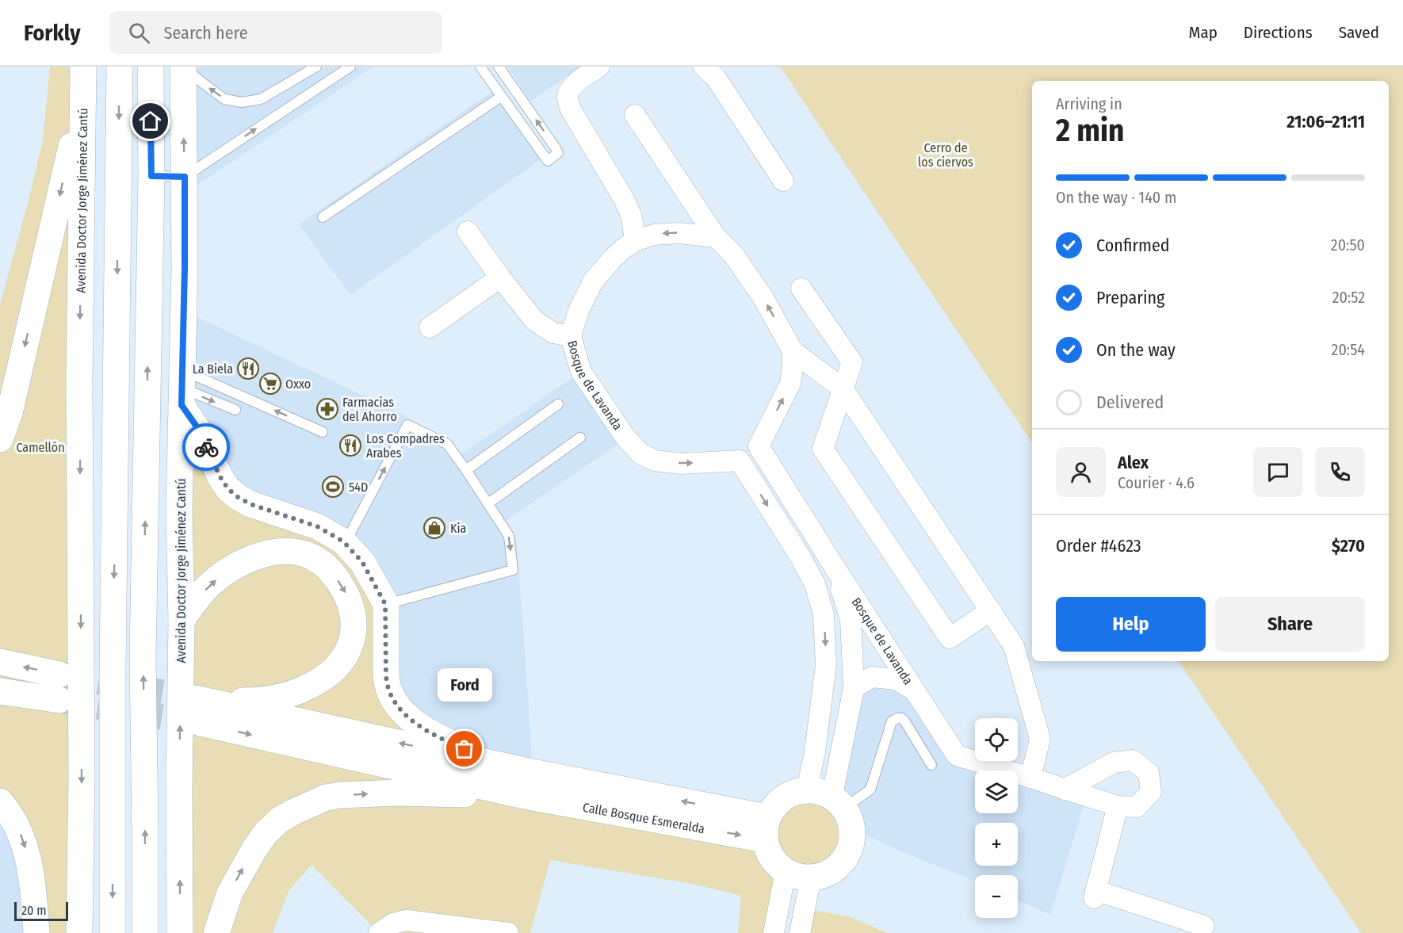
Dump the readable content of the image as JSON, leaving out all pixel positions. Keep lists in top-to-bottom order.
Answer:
{
  "streets": {
    "main road": ["Avenida Doctor Jorge Jiménez Cantú", "Calle Bosque Esmeralda"],
    "street": ["Bosque de Lavanda"]
  },
  "crossings": [
    ["Bosque de Lavanda", "Calle Bosque Esmeralda"]
  ],
  "parks": ["Cerro de los ciervos", "Camellón"],
  "places": {
    "restaurant": ["La Biela", "Los Compadres Arabes"],
    "supermarket": ["Oxxo"],
    "pharmacy": ["Farmacias del Ahorro"],
    "sports": ["54D"],
    "shop": ["Kia"],
    "other": ["Ford"]
  },
  "scale_bar": "20 m",
  "page": {
    "header": "Forkly",
    "search": "Search here",
    "nav": ["Map", "Directions", "Saved"],
    "heading": ["2 min", "Arriving in", "21:06–21:11"],
    "panel": [
      "Alex",
      "Courier · 4.6",
      "Order #4623",
      "$270"
    ],
    "bar": "On the way · 140 m",
    "list": [
      ["Confirmed", "20:50"],
      ["Preparing", "20:52"],
      ["On the way", "20:54"],
      "Delivered"
    ],
    "buttons": ["Help", "Share"],
    "bubble": "Ford",
    "map_buttons": ["+", "−"],
    "scale": "20 m"
  }
}
